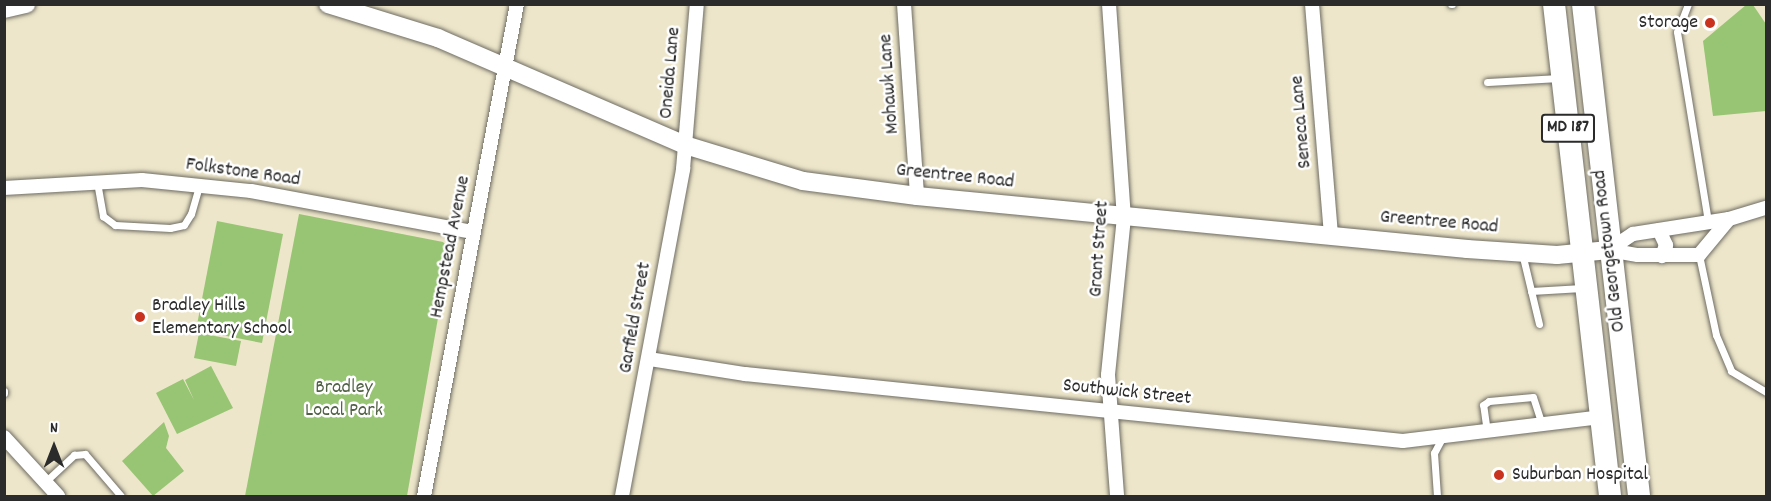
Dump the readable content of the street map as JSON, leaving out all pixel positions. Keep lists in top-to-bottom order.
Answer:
{
  "streets": {
    "main road": ["MD 187", "Old Georgetown Road"],
    "street": [
      "Oneida Lane",
      "Mohawk Lane",
      "Seneca Lane",
      "Folkstone Road",
      "Greentree Road",
      "Hempstead Avenue",
      "Grant Street",
      "Garfield Street",
      "Southwick Street"
    ]
  },
  "crossings": [
    ["Oneida Lane", "Greentree Road"],
    ["Oneida Lane", "Garfield Street"],
    ["Mohawk Lane", "Greentree Road"],
    ["Seneca Lane", "Greentree Road"],
    ["Folkstone Road", "Hempstead Avenue"],
    ["Greentree Road", "Hempstead Avenue"],
    ["Greentree Road", "Grant Street"],
    ["Greentree Road", "Old Georgetown Road"],
    ["Greentree Road", "Garfield Street"],
    ["Grant Street", "Southwick Street"],
    ["Old Georgetown Road", "Southwick Street"],
    ["Garfield Street", "Southwick Street"]
  ],
  "parks": ["Bradley Local Park"],
  "places": ["Storage", "Bradley Hills Elementary School", "Suburban Hospital"],
  "north": "top"
}
